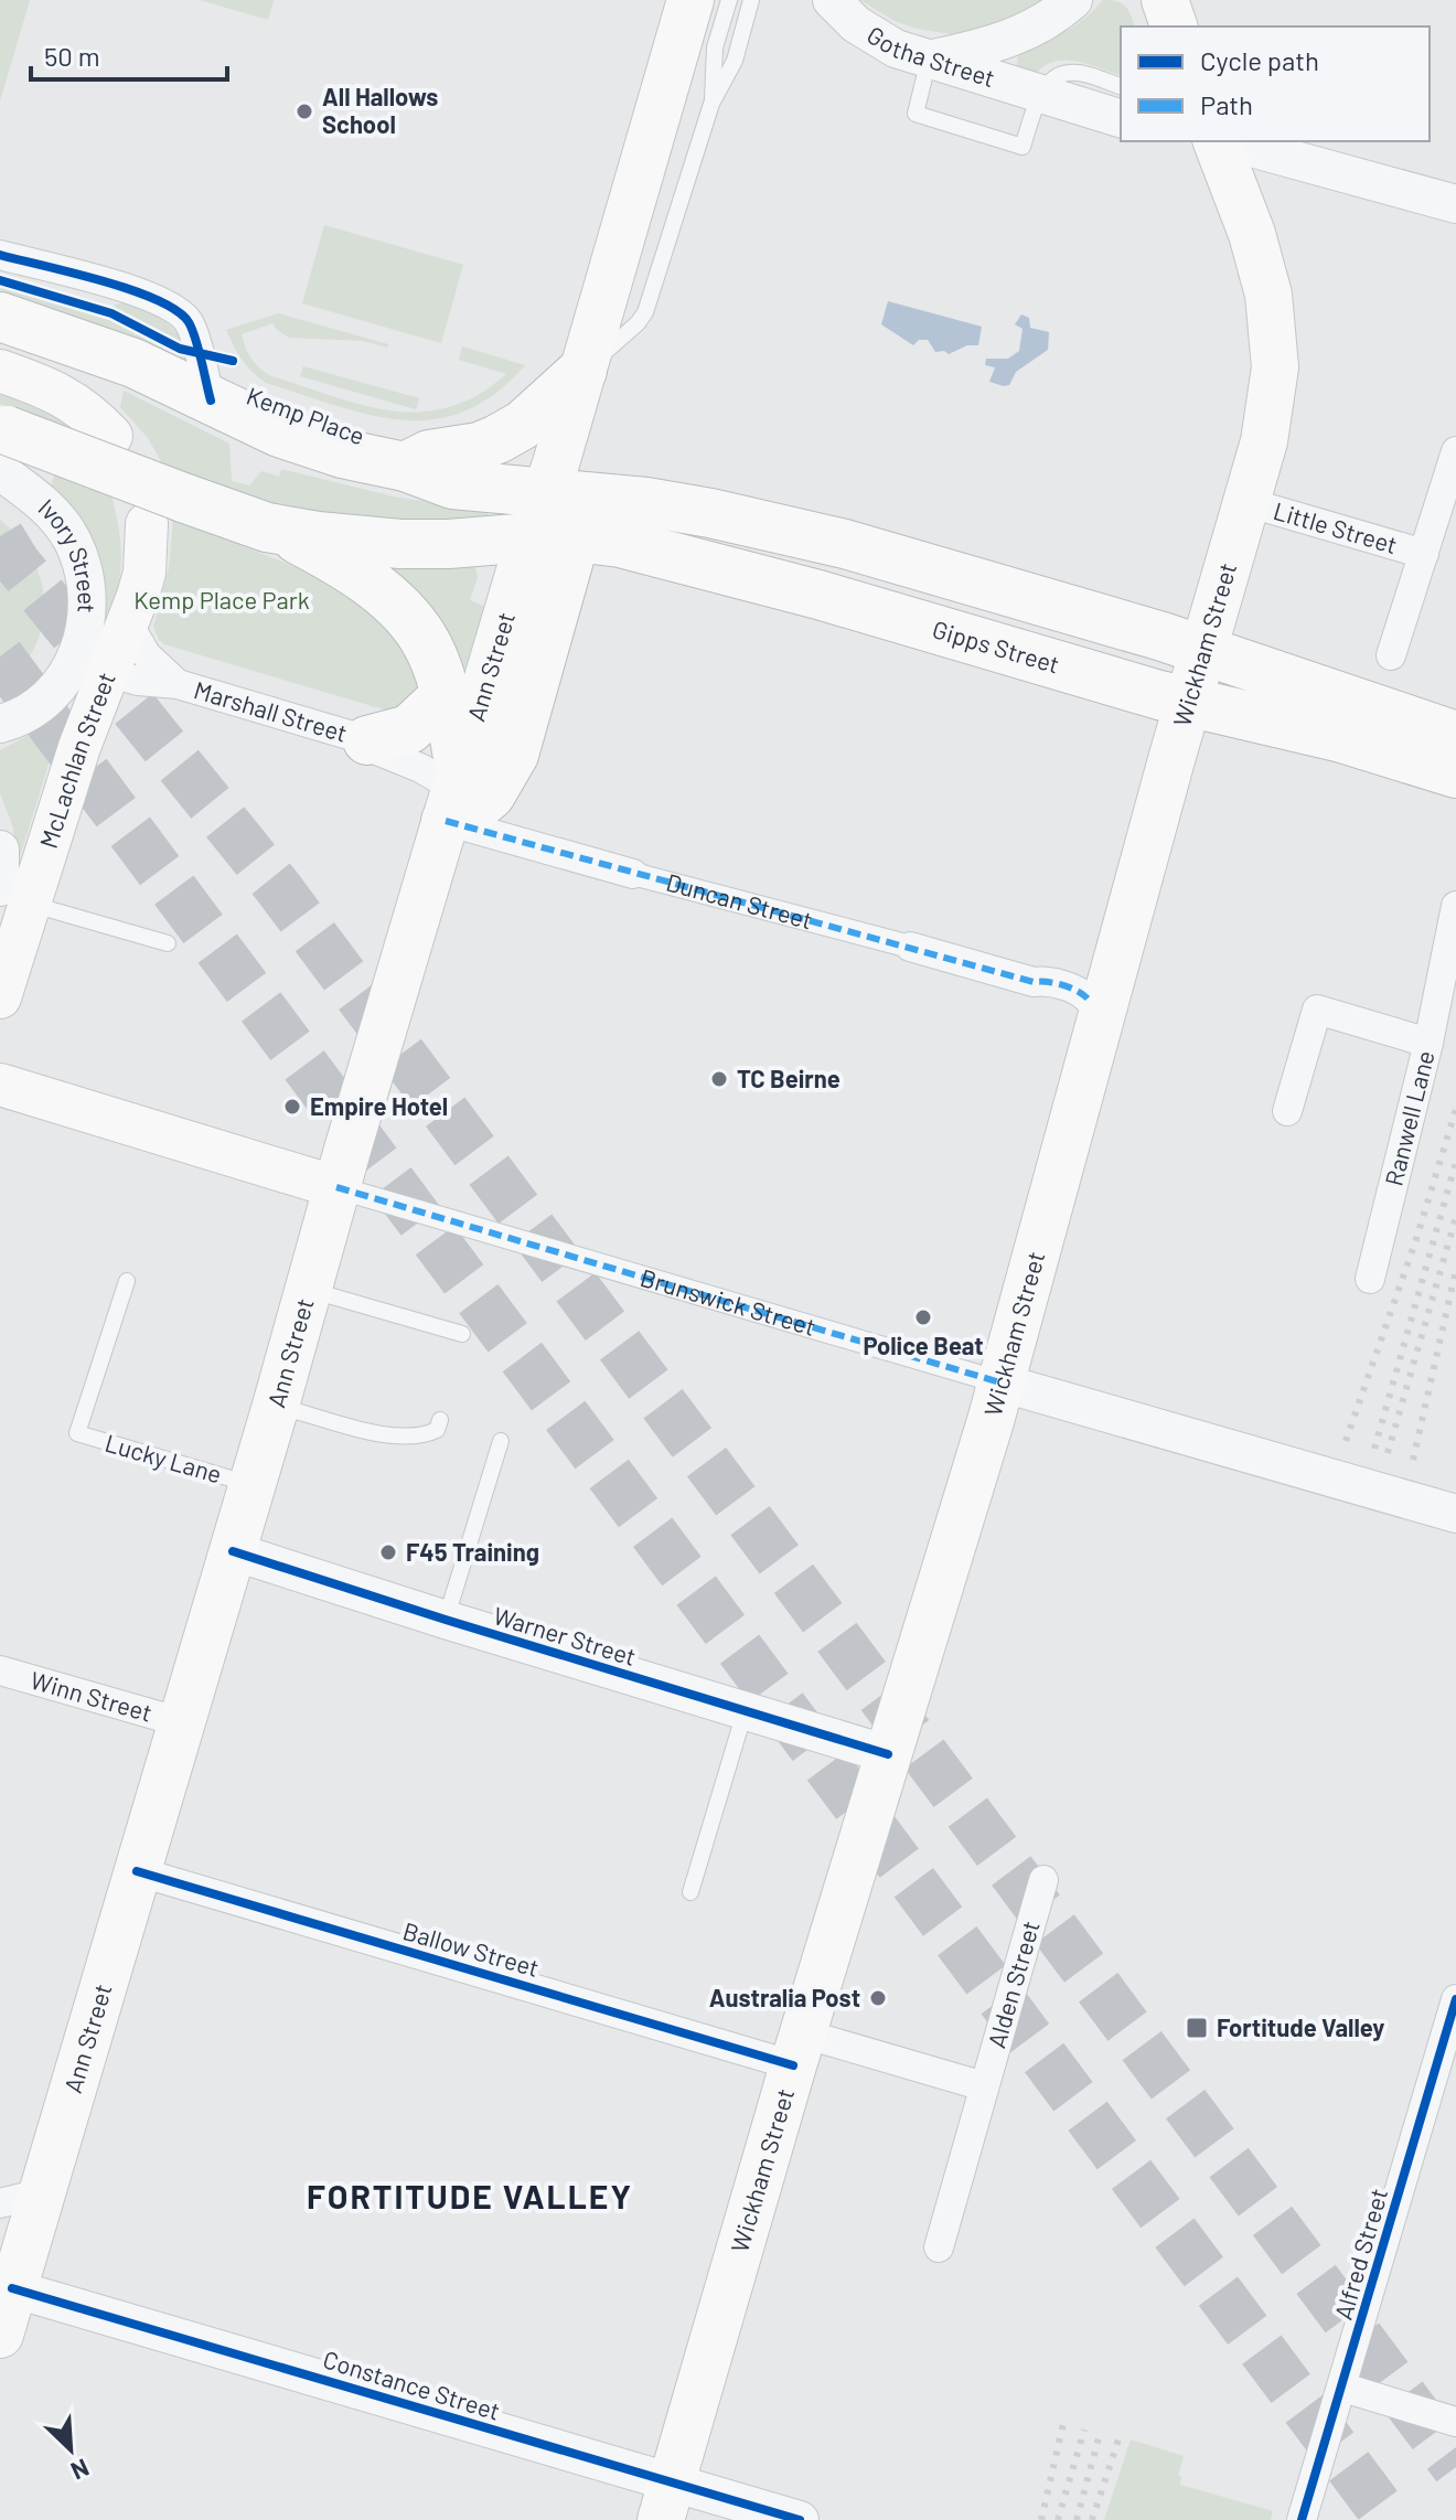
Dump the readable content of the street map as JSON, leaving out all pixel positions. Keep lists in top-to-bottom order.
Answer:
{
  "streets": {
    "highway": ["Kemp Place", "Gipps Street"],
    "main road": [
      "Wickham Street",
      "Ann Street",
      "McLachlan Street",
      "Brunswick Street"
    ],
    "street": [
      "Gotha Street",
      "Little Street",
      "Ivory Street",
      "Marshall Street",
      "Duncan Street",
      "Ranwell Lane",
      "Warner Street",
      "Winn Street",
      "Ballow Street",
      "Alden Street",
      "Alfred Street",
      "Constance Street"
    ],
    "lane": ["Lucky Lane"]
  },
  "crossings": [
    ["Kemp Place", "Gipps Street"],
    ["Little Street", "Wickham Street"],
    ["Wickham Street", "Gipps Street"],
    ["Wickham Street", "Duncan Street"],
    ["Wickham Street", "Brunswick Street"],
    ["Wickham Street", "Warner Street"],
    ["Wickham Street", "Ballow Street"],
    ["Wickham Street", "Constance Street"],
    ["Ann Street", "Marshall Street"],
    ["Ann Street", "Duncan Street"],
    ["Ann Street", "Brunswick Street"],
    ["Ann Street", "Lucky Lane"],
    ["Ann Street", "Warner Street"],
    ["Ann Street", "Winn Street"],
    ["Ann Street", "Ballow Street"],
    ["Ann Street", "Constance Street"],
    ["Marshall Street", "McLachlan Street"],
    ["Marshall Street", "Duncan Street"]
  ],
  "districts": ["FORTITUDE VALLEY"],
  "parks": ["Kemp Place Park"],
  "places": {
    "other": [
      "All Hallows School",
      "TC Beirne",
      "Empire Hotel",
      "Police Beat",
      "F45 Training",
      "Australia Post"
    ],
    "transit": ["Fortitude Valley"]
  },
  "legend": ["Cycle path", "Path"],
  "scale_bar": "50 m",
  "north": "bottom right"
}
